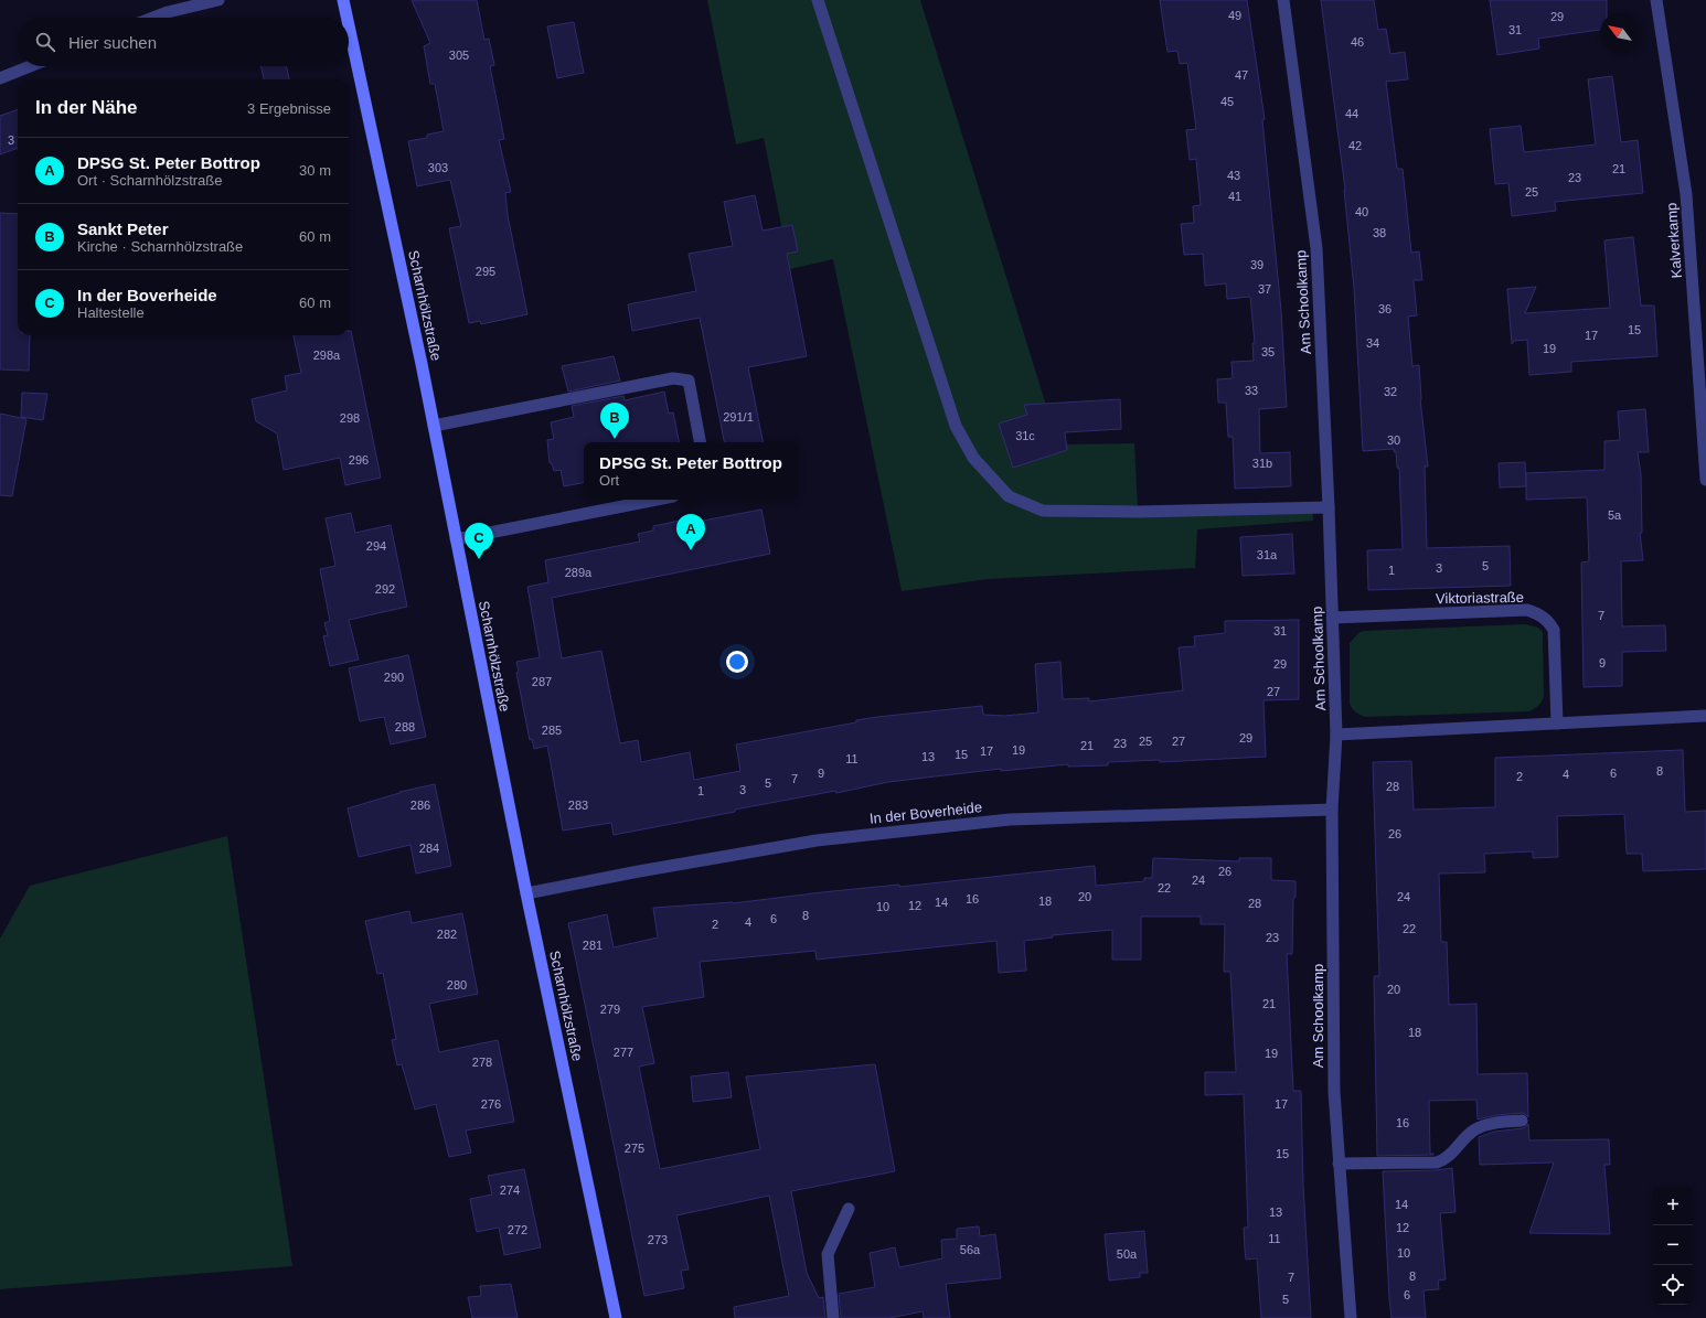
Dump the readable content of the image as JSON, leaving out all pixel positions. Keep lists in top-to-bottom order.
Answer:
{
  "streets": {
    "main road": ["Scharnhölzstraße"],
    "street": [
      "Kalverkamp",
      "Am Schoolkamp",
      "Viktoriastraße",
      "In der Boverheide"
    ]
  },
  "crossings": [
    ["Am Schoolkamp", "Viktoriastraße"],
    ["Am Schoolkamp", "In der Boverheide"],
    ["Scharnhölzstraße", "In der Boverheide"]
  ],
  "house_numbers": [
    "49",
    "29",
    "31",
    "46",
    "305",
    "47",
    "45",
    "44",
    "3",
    "42",
    "303",
    "21",
    "43",
    "23",
    "25",
    "41",
    "40",
    "38",
    "39",
    "295",
    "37",
    "36",
    "15",
    "17",
    "34",
    "19",
    "35",
    "298a",
    "33",
    "32",
    "291/1",
    "298",
    "31c",
    "30",
    "296",
    "31b",
    "5a",
    "294",
    "31a",
    "5",
    "3",
    "1",
    "289a",
    "292",
    "7",
    "31",
    "9",
    "29",
    "290",
    "287",
    "27",
    "288",
    "285",
    "29",
    "25",
    "27",
    "23",
    "21",
    "19",
    "17",
    "15",
    "13",
    "11",
    "8",
    "9",
    "6",
    "4",
    "2",
    "7",
    "5",
    "28",
    "3",
    "1",
    "286",
    "283",
    "26",
    "284",
    "26",
    "24",
    "22",
    "20",
    "24",
    "16",
    "18",
    "14",
    "28",
    "12",
    "10",
    "8",
    "6",
    "4",
    "2",
    "22",
    "282",
    "23",
    "281",
    "280",
    "20",
    "21",
    "279",
    "18",
    "277",
    "19",
    "278",
    "276",
    "17",
    "16",
    "275",
    "15",
    "274",
    "14",
    "13",
    "12",
    "272",
    "11",
    "273",
    "56a",
    "10",
    "50a",
    "8",
    "7",
    "6",
    "5"
  ],
  "north": "top left",
  "page": {
    "search": "Hier suchen",
    "heading": ["In der Nähe", "3 Ergebnisse"],
    "list": [
      {
        "mark": "A",
        "name": "DPSG St. Peter Bottrop",
        "note": "Ort · Scharnhölzstraße",
        "value": "30 m"
      },
      {
        "mark": "B",
        "name": "Sankt Peter",
        "note": "Kirche · Scharnhölzstraße",
        "value": "60 m"
      },
      {
        "mark": "C",
        "name": "In der Boverheide",
        "note": "Haltestelle",
        "value": "60 m"
      }
    ],
    "pins": ["B", "A", "C"],
    "popup": ["DPSG St. Peter Bottrop", "Ort"],
    "map_buttons": ["+", "−"]
  }
}
